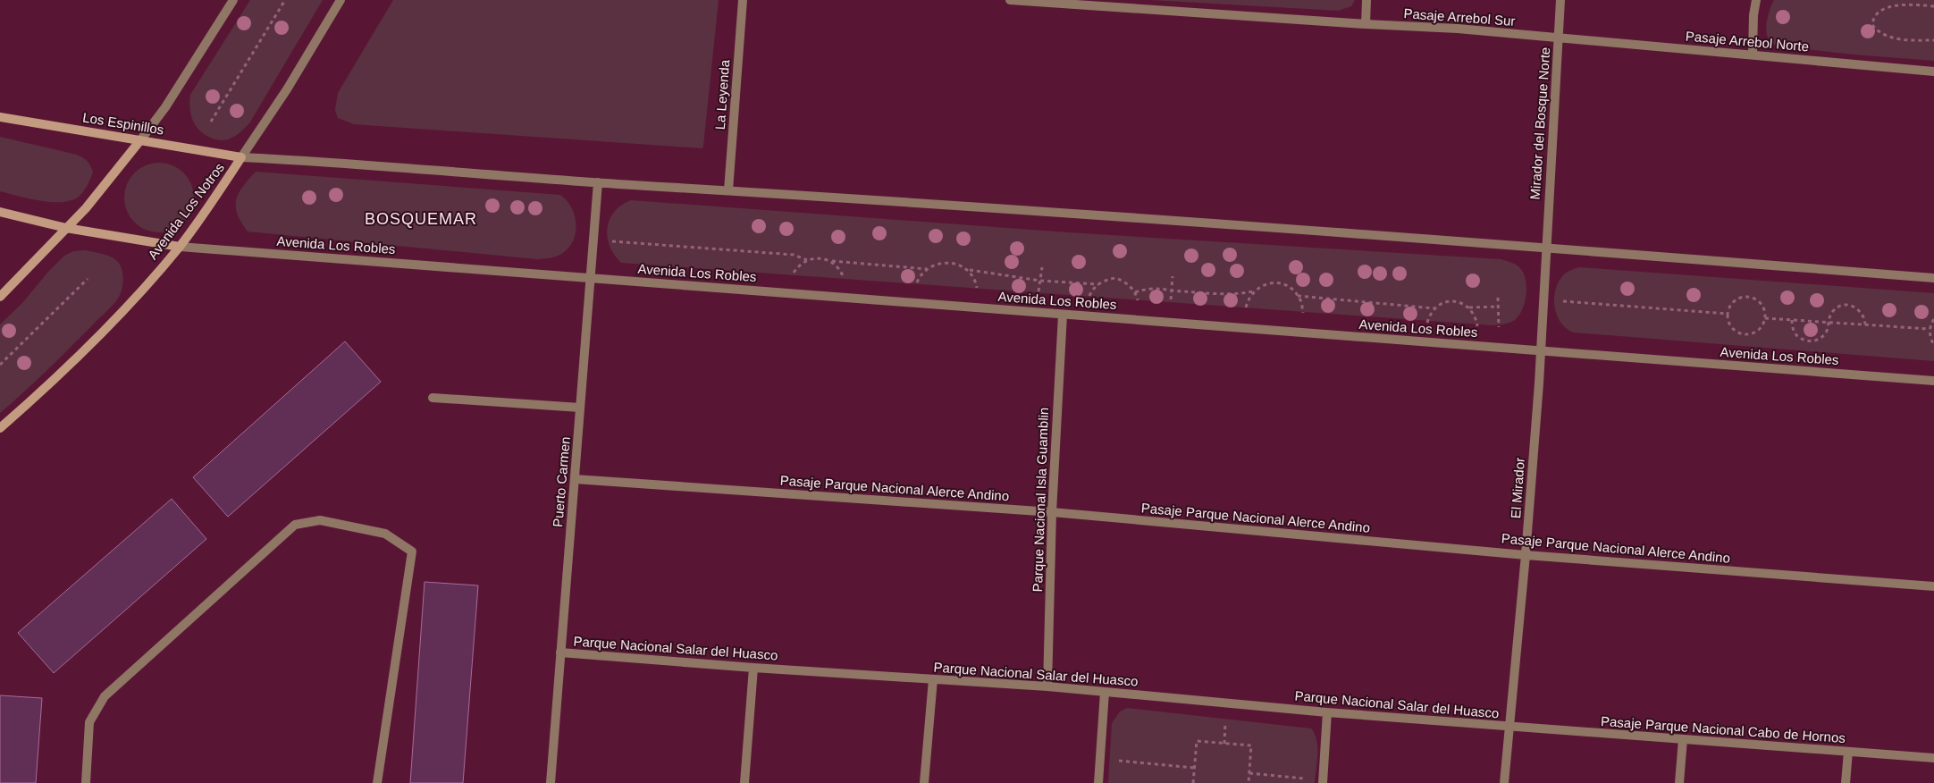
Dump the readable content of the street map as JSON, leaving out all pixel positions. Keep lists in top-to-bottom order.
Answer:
{
  "streets": {
    "main road": ["Los Espinillos", "Avenida Los Notros"],
    "street": [
      "Pasaje Arrebol Sur",
      "Pasaje Arrebol Norte",
      "La Leyenda",
      "Mirador del Bosque Norte",
      "Avenida Los Robles",
      "Puerto Carmen",
      "Pasaje Parque Nacional Alerce Andino",
      "El Mirador",
      "Parque Nacional Isla Guamblin",
      "Parque Nacional Salar del Huasco",
      "Pasaje Parque Nacional Cabo de Hornos"
    ]
  },
  "crossings": [
    ["Pasaje Arrebol Sur", "Pasaje Arrebol Norte"],
    ["Pasaje Arrebol Sur", "Mirador del Bosque Norte"],
    ["Pasaje Arrebol Norte", "Mirador del Bosque Norte"],
    ["Los Espinillos", "Avenida Los Notros"],
    ["Mirador del Bosque Norte", "El Mirador"],
    ["Avenida Los Notros", "Avenida Los Robles"],
    ["Avenida Los Robles", "Puerto Carmen"],
    ["Avenida Los Robles", "El Mirador"],
    ["Avenida Los Robles", "Parque Nacional Isla Guamblin"],
    ["Puerto Carmen", "Pasaje Parque Nacional Alerce Andino"],
    ["Puerto Carmen", "Parque Nacional Salar del Huasco"],
    ["Pasaje Parque Nacional Alerce Andino", "El Mirador"],
    ["Pasaje Parque Nacional Alerce Andino", "Parque Nacional Isla Guamblin"],
    ["El Mirador", "Parque Nacional Salar del Huasco"],
    ["El Mirador", "Pasaje Parque Nacional Cabo de Hornos"],
    ["Parque Nacional Isla Guamblin", "Parque Nacional Salar del Huasco"],
    ["Parque Nacional Salar del Huasco", "Pasaje Parque Nacional Cabo de Hornos"]
  ],
  "districts": ["BOSQUEMAR"]
}
